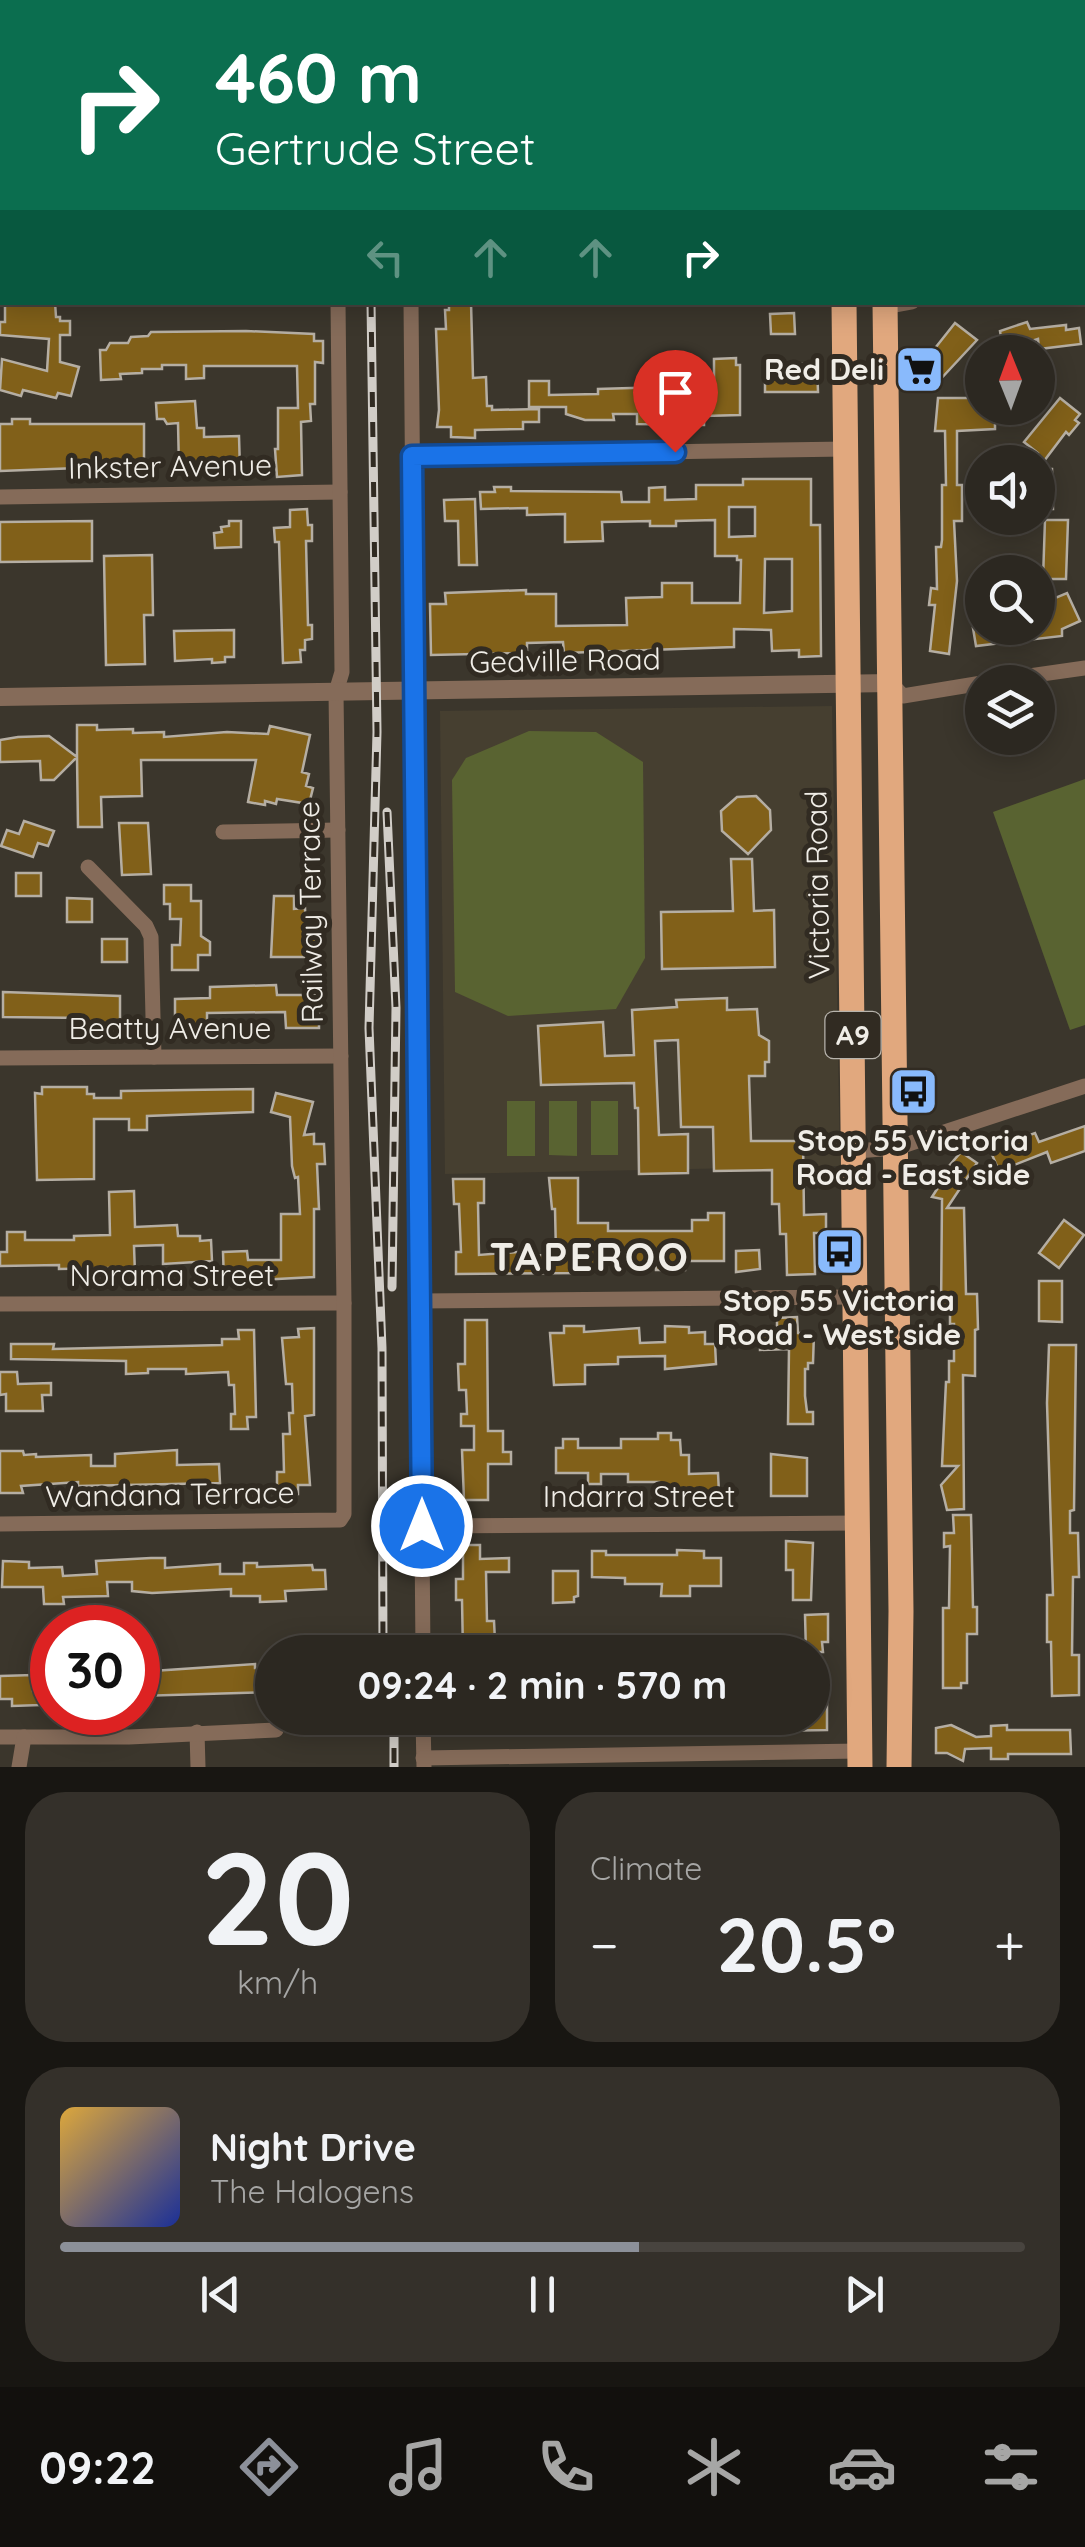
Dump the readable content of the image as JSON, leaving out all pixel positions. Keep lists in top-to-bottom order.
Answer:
{
  "streets": {
    "highway": ["Victoria Road", "A9"],
    "street": [
      "Inkster Avenue",
      "Gedville Road",
      "Railway Terrace",
      "Beatty Avenue",
      "Norama Street",
      "Wandana Terrace",
      "Indarra Street"
    ]
  },
  "crossings": [
    ["Inkster Avenue", "Railway Terrace"],
    ["Gedville Road", "Victoria Road"],
    ["Gedville Road", "Railway Terrace"],
    ["Gedville Road", "A9"],
    ["Victoria Road", "Indarra Street"],
    ["Railway Terrace", "Beatty Avenue"],
    ["Railway Terrace", "Norama Street"],
    ["Railway Terrace", "Wandana Terrace"]
  ],
  "districts": ["TAPEROO"],
  "places": {
    "supermarket": ["Red Deli"],
    "bus stop": ["Stop 55 Victoria Road - East side", "Stop 55 Victoria Road - West side"]
  },
  "north": "top",
  "page": {
    "turn": ["460 m", "Gertrude Street"],
    "limit": "30",
    "trip": "09:24 · 2 min · 570 m",
    "tile": [
      ["20", "km/h"],
      "Climate"
    ],
    "heat": ["−", "20.5°", "+"],
    "song": ["Night Drive", "The Halogens"],
    "tabs": "09:22"
  }
}
